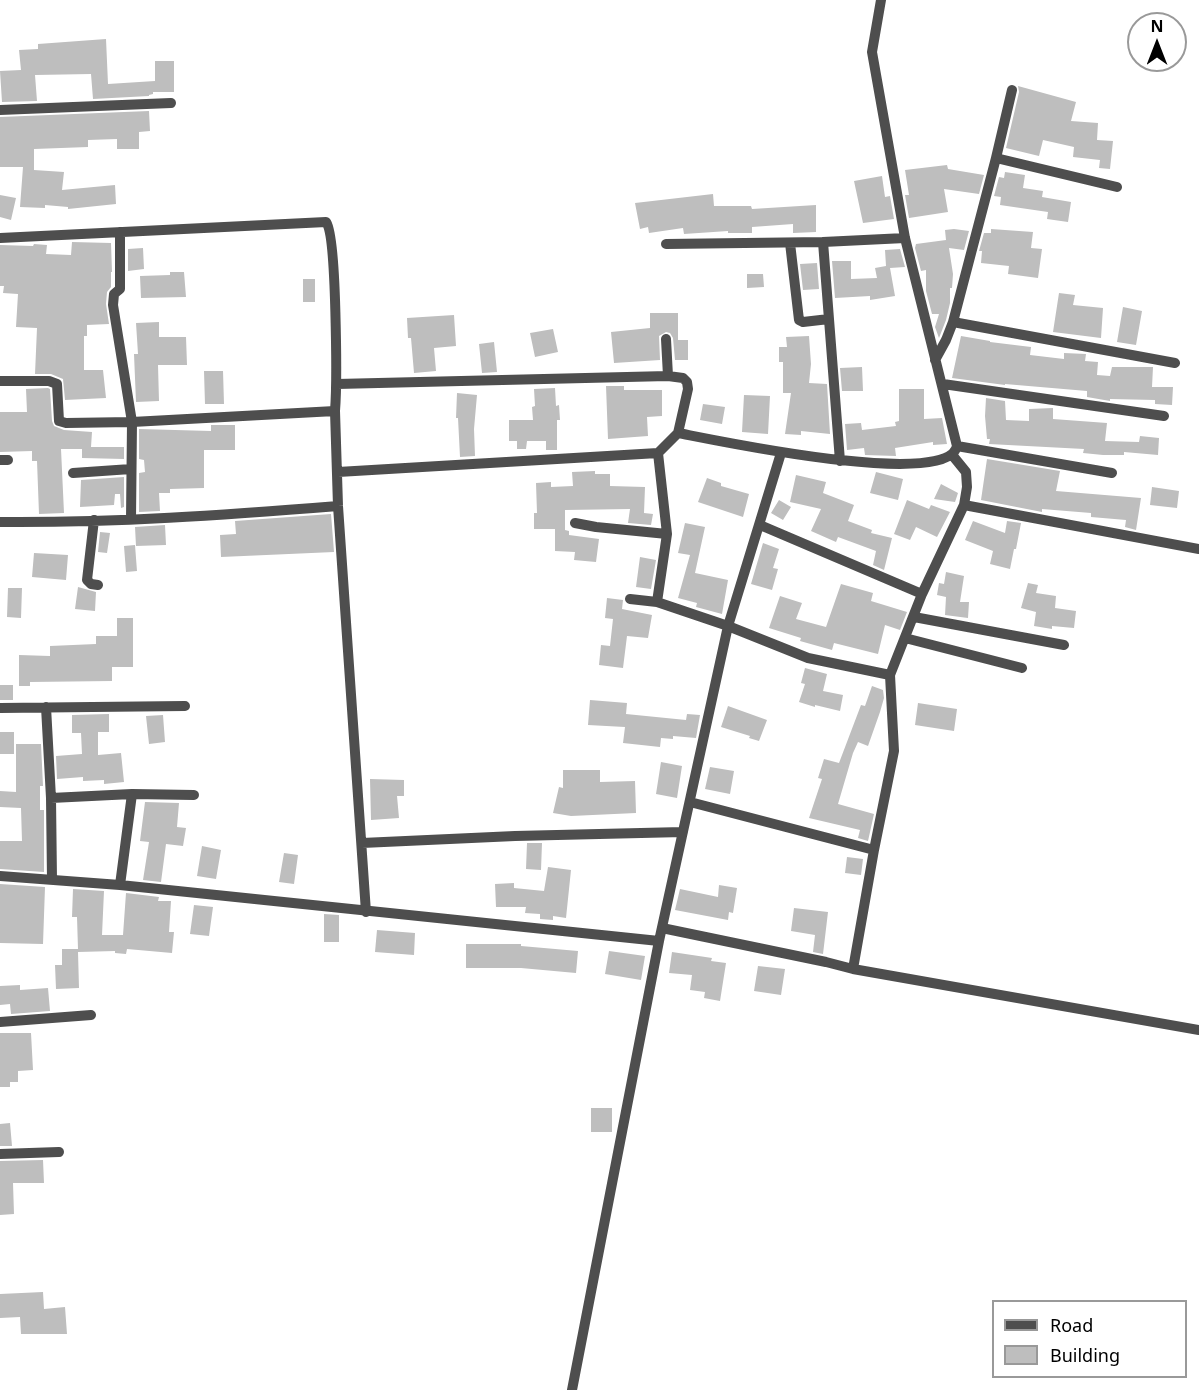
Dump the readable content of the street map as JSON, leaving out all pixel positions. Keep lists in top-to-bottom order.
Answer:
{
  "legend": ["Road", "Building"],
  "north": "top"
}
